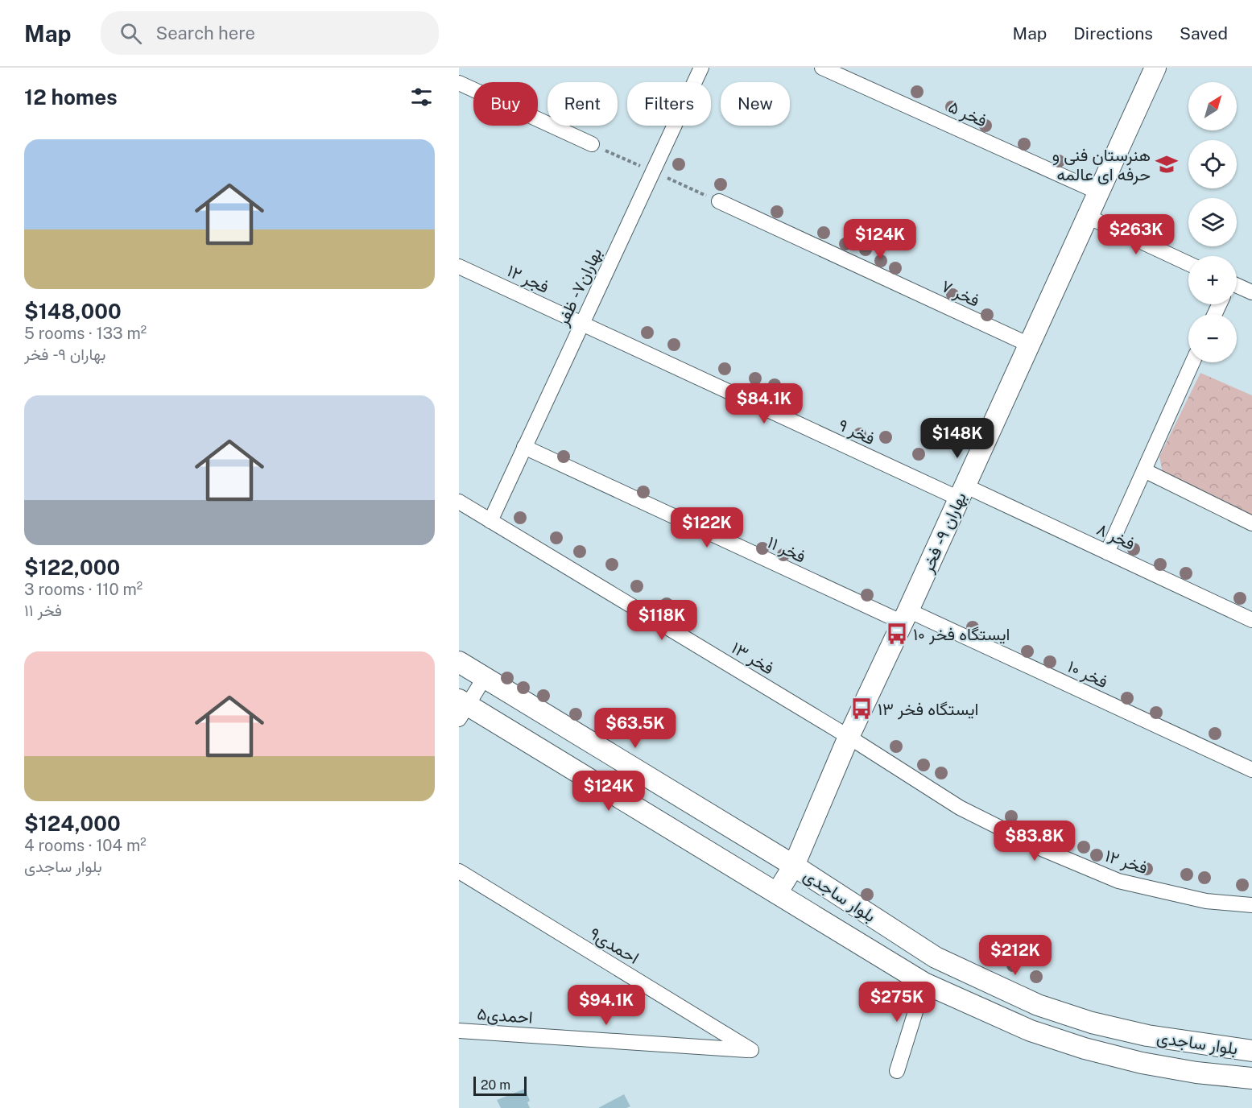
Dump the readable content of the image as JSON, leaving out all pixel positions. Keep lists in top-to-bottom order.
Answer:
{
  "streets": {
    "main road": ["بهاران ۹ - فخر", "بلوار ساجدی"],
    "street": [
      "فخر ۵",
      "فجر ۱۲",
      "بهاران۷ - ظفر",
      "فخر ۷",
      "فخر ۹",
      "فخر ۸",
      "فخر ۱۱",
      "فخر ۱۳",
      "فخر ۱۰",
      "فخر ۱۲",
      "احمدی۹",
      "احمدی۵"
    ]
  },
  "crossings": [
    ["فخر ۵", "بهاران ۹ - فخر"],
    ["فجر ۱۲", "بهاران۷ - ظفر"],
    ["فجر ۱۲", "فخر ۹"],
    ["بهاران۷ - ظفر", "فخر ۹"],
    ["بهاران۷ - ظفر", "فخر ۱۱"],
    ["بهاران۷ - ظفر", "فخر ۱۳"],
    ["فخر ۷", "بهاران ۹ - فخر"],
    ["فخر ۹", "بهاران ۹ - فخر"],
    ["فخر ۹", "فخر ۸"],
    ["بهاران ۹ - فخر", "فخر ۸"],
    ["بهاران ۹ - فخر", "فخر ۱۱"],
    ["بهاران ۹ - فخر", "فخر ۱۳"],
    ["بهاران ۹ - فخر", "فخر ۱۰"],
    ["بهاران ۹ - فخر", "فخر ۱۲"],
    ["بهاران ۹ - فخر", "بلوار ساجدی"],
    ["فخر ۱۱", "فخر ۱۰"],
    ["فخر ۱۳", "فخر ۱۲"],
    ["احمدی۹", "احمدی۵"]
  ],
  "places": {
    "school or university": ["هنرستان فنی و حرفه ای عالمه"],
    "bus stop": ["ایستگاه فخر ۱۰", "ایستگاه فخر ۱۳"]
  },
  "scale_bar": "20 m",
  "north": "top right",
  "page": {
    "header": "Map",
    "search": "Search here",
    "nav": ["Map", "Directions", "Saved"],
    "heading": "12 homes",
    "map_buttons": ["+", "−"],
    "chip": [
      "Buy",
      "Rent",
      "Filters",
      "New"
    ],
    "list": [
      {
        "name": "$148,000",
        "note": "5 rooms · 133 m² · بهاران ۹ - فخر"
      },
      {
        "name": "$122,000",
        "note": "3 rooms · 110 m² · فخر ۱۱"
      },
      {
        "name": "$124,000",
        "note": "4 rooms · 104 m² · بلوار ساجدی"
      }
    ],
    "price": [
      "$263K",
      "$124K",
      "$84.1K",
      "$148K",
      "$122K",
      "$118K",
      "$63.5K",
      "$124K",
      "$83.8K",
      "$212K",
      "$275K",
      "$94.1K"
    ],
    "scale": "20 m"
  }
}
